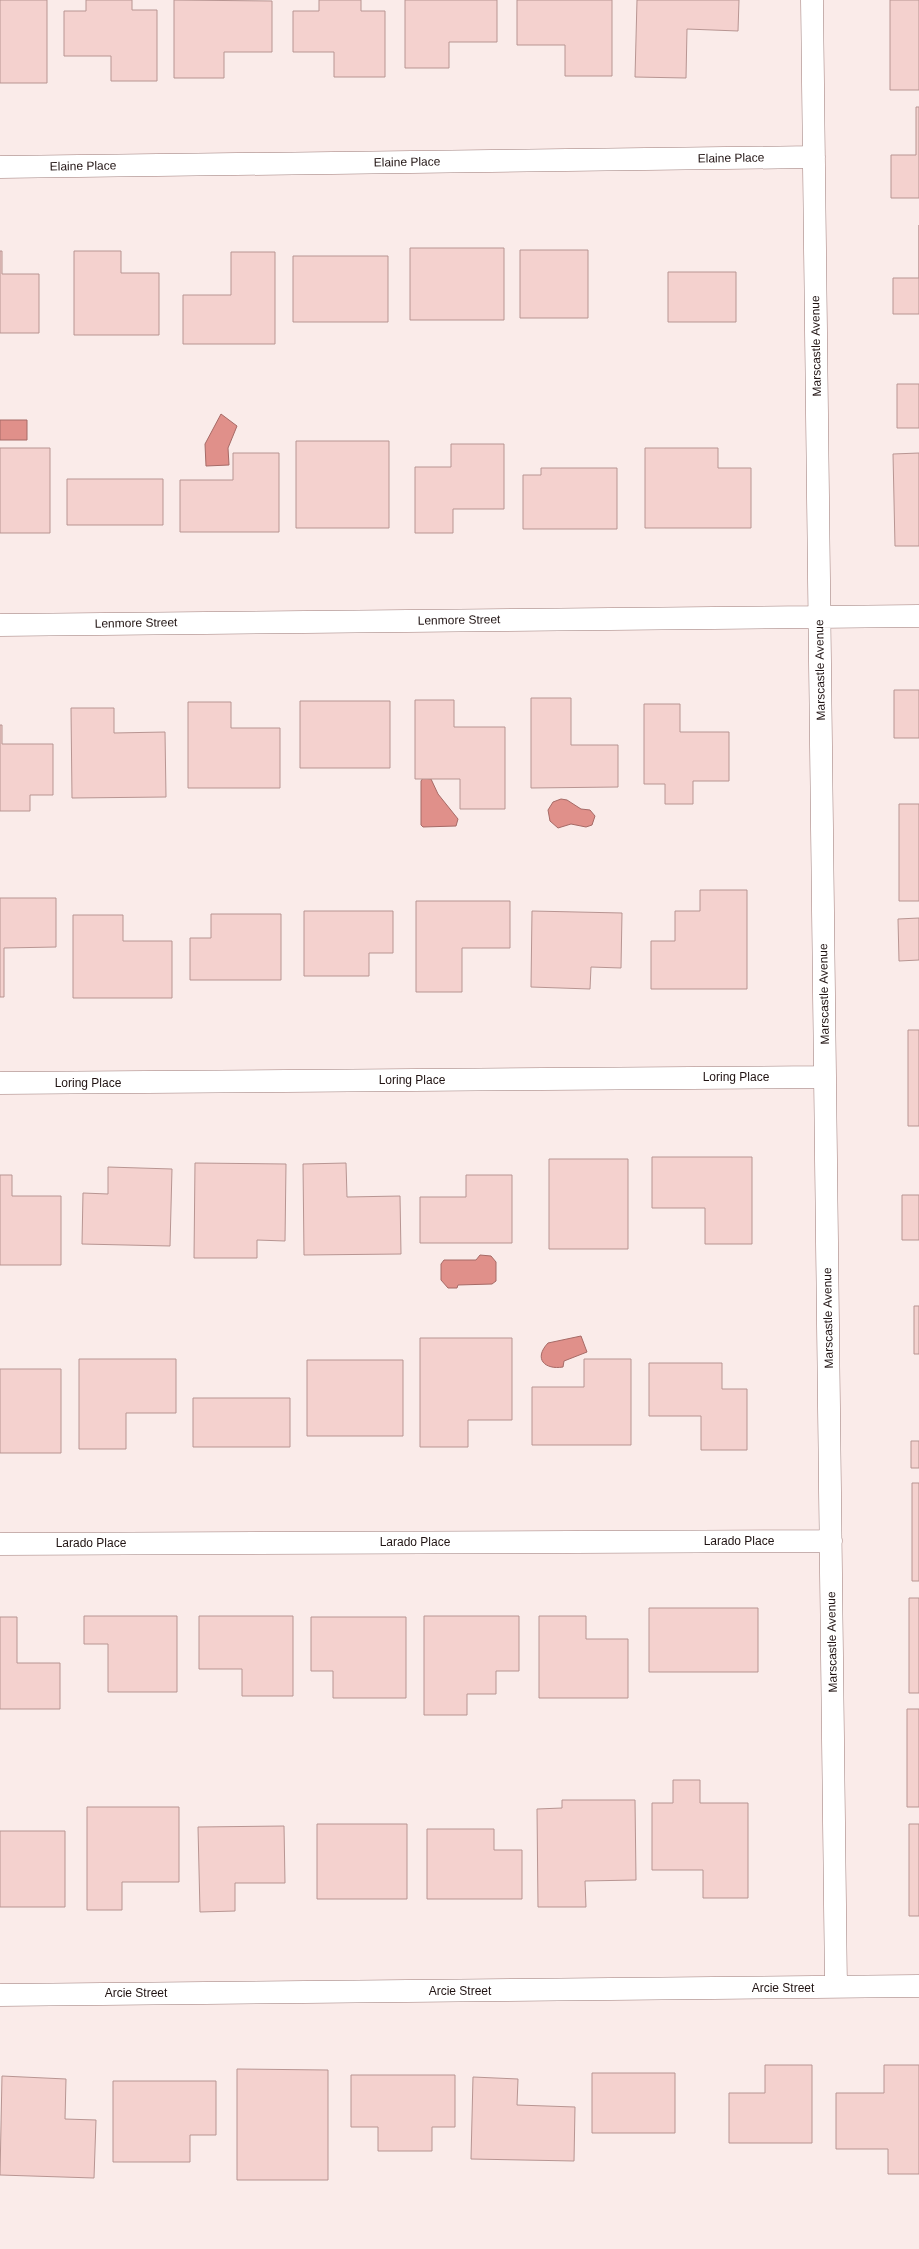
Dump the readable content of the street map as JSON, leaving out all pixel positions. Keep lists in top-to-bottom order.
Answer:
{
  "streets": {
    "street": [
      "Elaine Place",
      "Marscastle Avenue",
      "Lenmore Street",
      "Loring Place",
      "Larado Place",
      "Arcie Street"
    ]
  },
  "crossings": [
    ["Elaine Place", "Marscastle Avenue"],
    ["Marscastle Avenue", "Lenmore Street"],
    ["Marscastle Avenue", "Loring Place"],
    ["Marscastle Avenue", "Larado Place"],
    ["Marscastle Avenue", "Arcie Street"]
  ]
}
